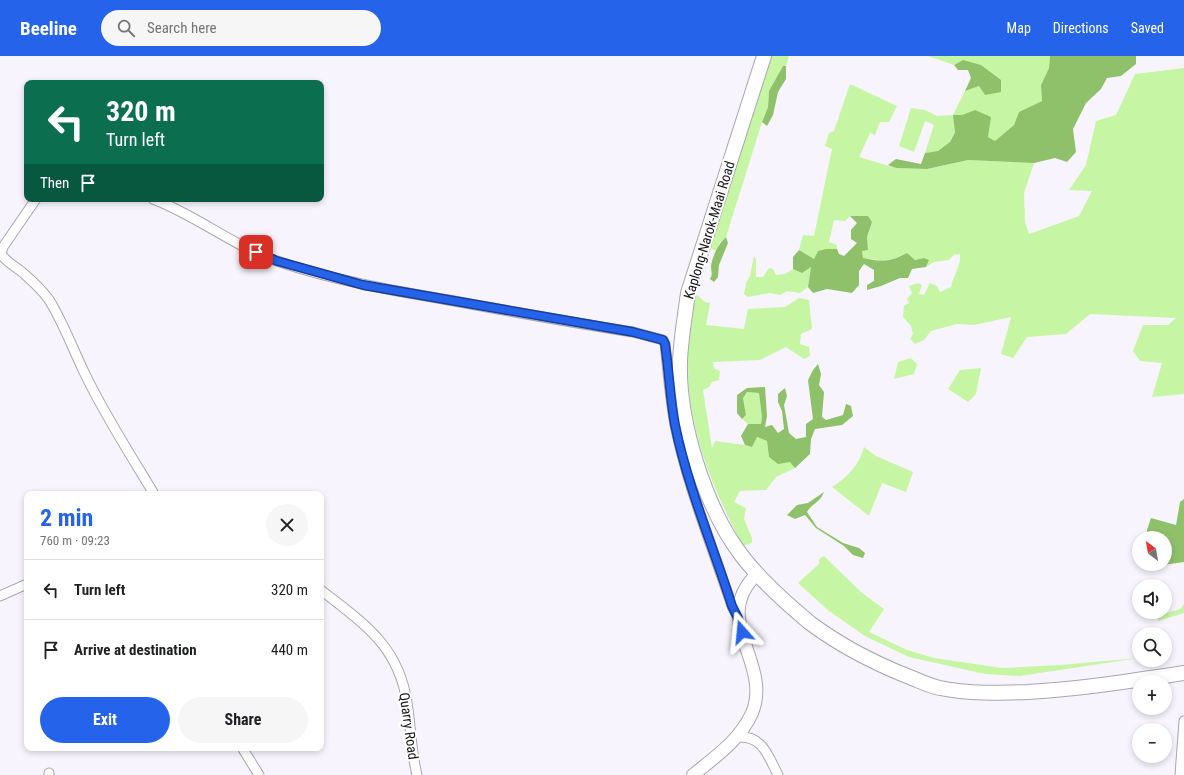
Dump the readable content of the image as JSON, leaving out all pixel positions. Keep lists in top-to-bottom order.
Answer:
{
  "streets": {
    "highway": ["Kaplong-Narok-Maai Road"],
    "street": ["Quarry Road"]
  },
  "north": "top left",
  "page": {
    "header": "Beeline",
    "search": "Search here",
    "nav": ["Map", "Directions", "Saved"],
    "turn": ["320 m", "Turn left"],
    "then": "Then",
    "heading": ["2 min", "760 m · 09:23"],
    "map_buttons": ["+", "−"],
    "list": [
      {
        "name": "Turn left",
        "value": "320 m"
      },
      {
        "name": "Arrive at destination",
        "value": "440 m"
      }
    ],
    "buttons": ["Exit", "Share"]
  }
}
